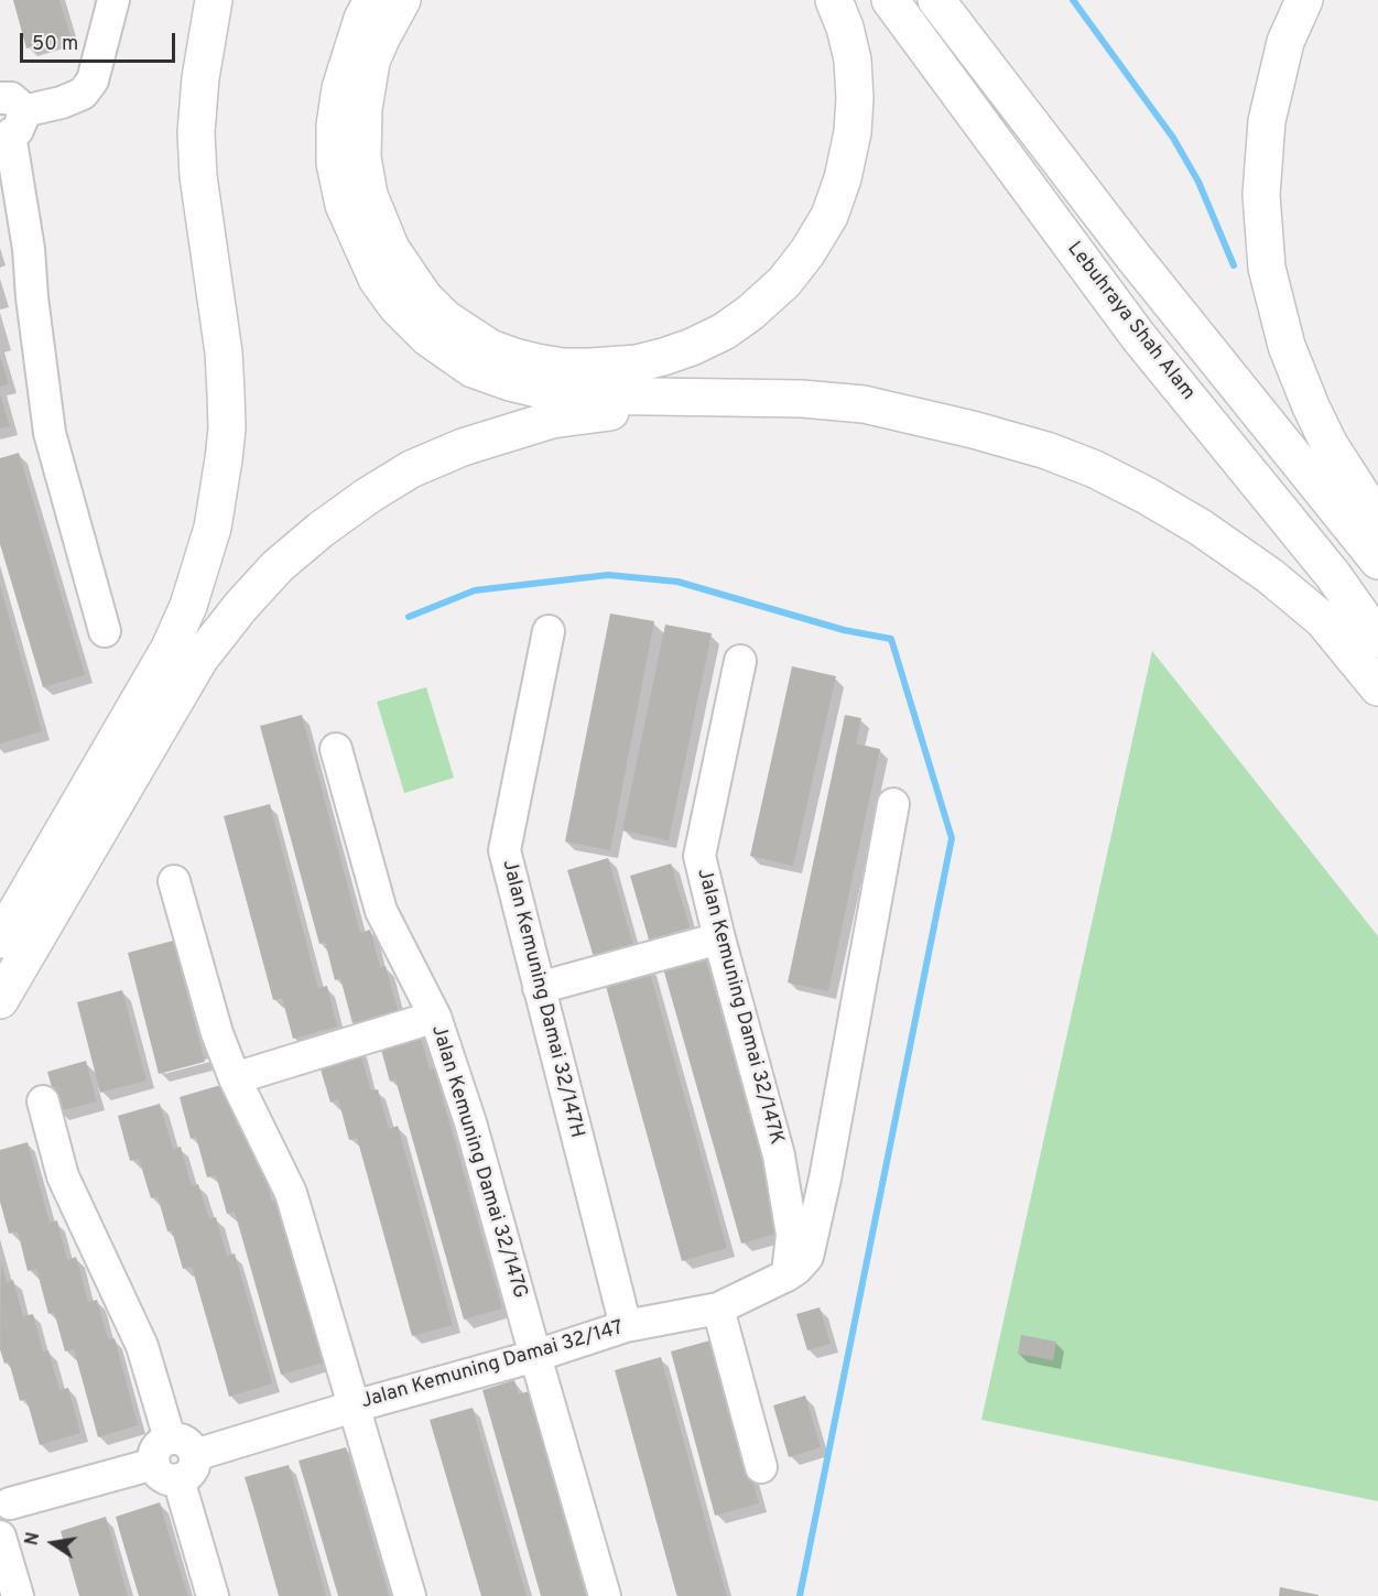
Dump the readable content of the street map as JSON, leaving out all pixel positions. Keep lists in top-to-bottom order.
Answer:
{
  "streets": {
    "highway": ["Lebuhraya Shah Alam"],
    "street": [
      "Jalan Kemuning Damai 32/147H",
      "Jalan Kemuning Damai 32/147K",
      "Jalan Kemuning Damai 32/147G",
      "Jalan Kemuning Damai 32/147"
    ]
  },
  "crossings": [
    ["Jalan Kemuning Damai 32/147H", "Jalan Kemuning Damai 32/147"],
    ["Jalan Kemuning Damai 32/147K", "Jalan Kemuning Damai 32/147"],
    ["Jalan Kemuning Damai 32/147G", "Jalan Kemuning Damai 32/147"]
  ],
  "scale_bar": "50 m",
  "north": "left"
}
